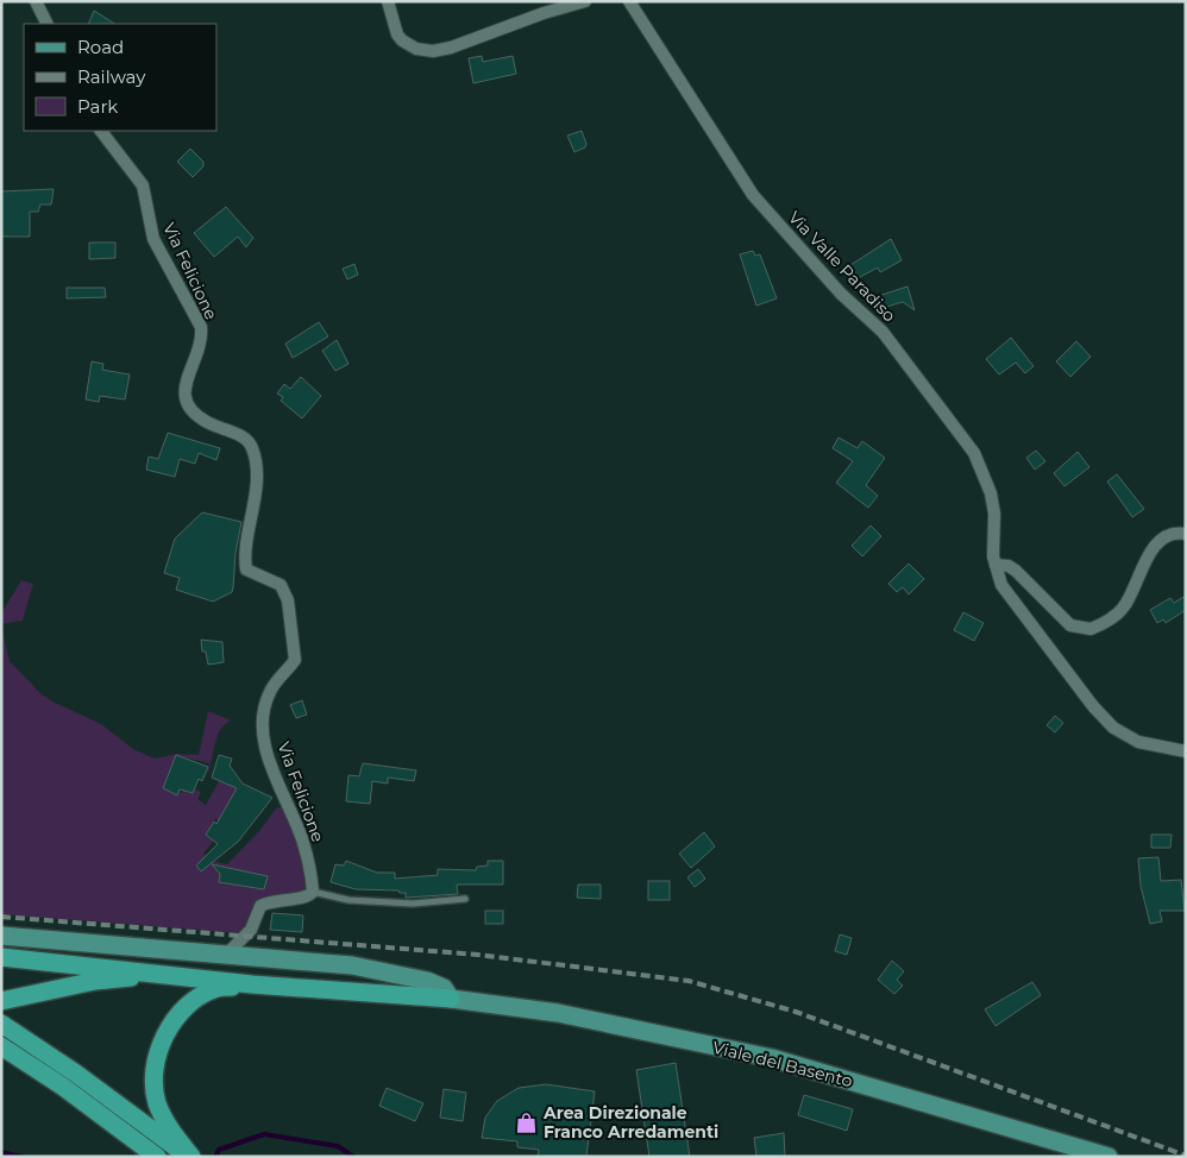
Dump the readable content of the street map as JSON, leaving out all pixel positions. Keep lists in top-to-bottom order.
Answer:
{
  "streets": {
    "main road": ["Viale del Basento"],
    "street": ["Via Valle Paradiso", "Via Felicione"]
  },
  "places": {
    "shop": ["Area Direzionale Franco Arredamenti"]
  },
  "legend": ["Road", "Railway", "Park"]
}
